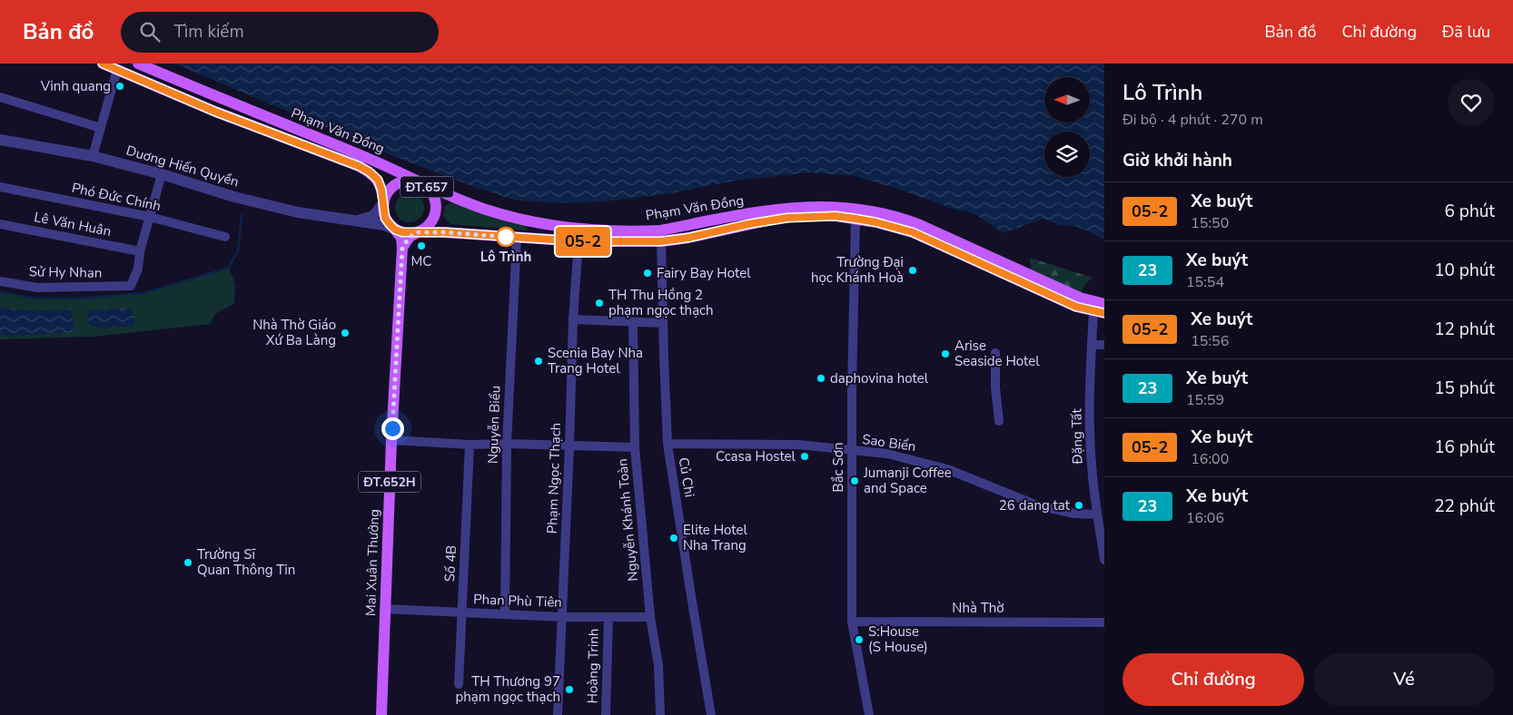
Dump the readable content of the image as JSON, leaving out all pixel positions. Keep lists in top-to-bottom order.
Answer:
{
  "streets": {
    "main road": [
      "Phạm Văn Đồng",
      "ĐT.657",
      "ĐT.652H",
      "Mai Xuân Thưởng"
    ],
    "street": [
      "Duơng Hiến Quyền",
      "Phó Đức Chính",
      "Lê Văn Huân",
      "Sử Hy Nhan",
      "Nguyễn Biểu",
      "Đặng Tất",
      "Sao Biển",
      "Bắc Sơn",
      "Củ Chi",
      "Phạm Ngọc Thạch",
      "Nguyễn Khánh Toàn",
      "Số 4B",
      "Phan Phù Tiên",
      "Nhà Thờ",
      "Hoàng Trinh"
    ]
  },
  "crossings": [
    ["Phạm Văn Đồng", "Duơng Hiến Quyền"],
    ["Phạm Văn Đồng", "ĐT.657"],
    ["Phạm Văn Đồng", "Nguyễn Biểu"],
    ["Phạm Văn Đồng", "Đặng Tất"],
    ["Phạm Văn Đồng", "Bắc Sơn"],
    ["Phạm Văn Đồng", "Củ Chi"],
    ["Phạm Văn Đồng", "Phạm Ngọc Thạch"],
    ["Phạm Văn Đồng", "Mai Xuân Thưởng"],
    ["Duơng Hiến Quyền", "ĐT.657"],
    ["Duơng Hiến Quyền", "Mai Xuân Thưởng"],
    ["ĐT.657", "Mai Xuân Thưởng"],
    ["Lê Văn Huân", "Sử Hy Nhan"],
    ["Nguyễn Biểu", "Phan Phù Tiên"],
    ["Đặng Tất", "Sao Biển"],
    ["Sao Biển", "Bắc Sơn"],
    ["Sao Biển", "Củ Chi"],
    ["Bắc Sơn", "Nhà Thờ"],
    ["Phạm Ngọc Thạch", "Phan Phù Tiên"],
    ["Nguyễn Khánh Toàn", "Phan Phù Tiên"],
    ["Mai Xuân Thưởng", "Phan Phù Tiên"],
    ["Số 4B", "Phan Phù Tiên"],
    ["Phan Phù Tiên", "Hoàng Trinh"]
  ],
  "places": [
    "Vinh quang",
    "Lô Trình",
    "MC",
    "Trường Đại học Khánh Hoà",
    "Fairy Bay Hotel",
    "TH Thu Hồng 2 phạm ngọc thạch",
    "Nhà Thờ Giáo Xứ Ba Làng",
    "Arise Seaside Hotel",
    "Scenia Bay Nha Trang Hotel",
    "daphovina hotel",
    "Ccasa Hostel",
    "Jumanji Coffee and Space",
    "26 dang tat",
    "Elite Hotel Nha Trang",
    "Trường Sĩ Quan Thông Tin",
    "S:House (S House)",
    "TH Thương 97 phạm ngọc thạch"
  ],
  "lines": ["bus line 05-2"],
  "north": "left",
  "page": {
    "header": "Bản đồ",
    "search": "Tìm kiếm",
    "nav": ["Bản đồ", "Chỉ đường", "Đã lưu"],
    "on_map": "05-2",
    "heading": [
      ["Lô Trình", "Đi bộ · 4 phút · 270 m"],
      "Giờ khởi hành"
    ],
    "list": [
      {
        "mark": "05-2",
        "name": "Xe buýt",
        "note": "15:50",
        "value": "6 phút"
      },
      {
        "mark": "23",
        "name": "Xe buýt",
        "note": "15:54",
        "value": "10 phút"
      },
      {
        "mark": "05-2",
        "name": "Xe buýt",
        "note": "15:56",
        "value": "12 phút"
      },
      {
        "mark": "23",
        "name": "Xe buýt",
        "note": "15:59",
        "value": "15 phút"
      },
      {
        "mark": "05-2",
        "name": "Xe buýt",
        "note": "16:00",
        "value": "16 phút"
      },
      {
        "mark": "23",
        "name": "Xe buýt",
        "note": "16:06",
        "value": "22 phút"
      }
    ],
    "buttons": ["Chỉ đường", "Vé"]
  }
}
